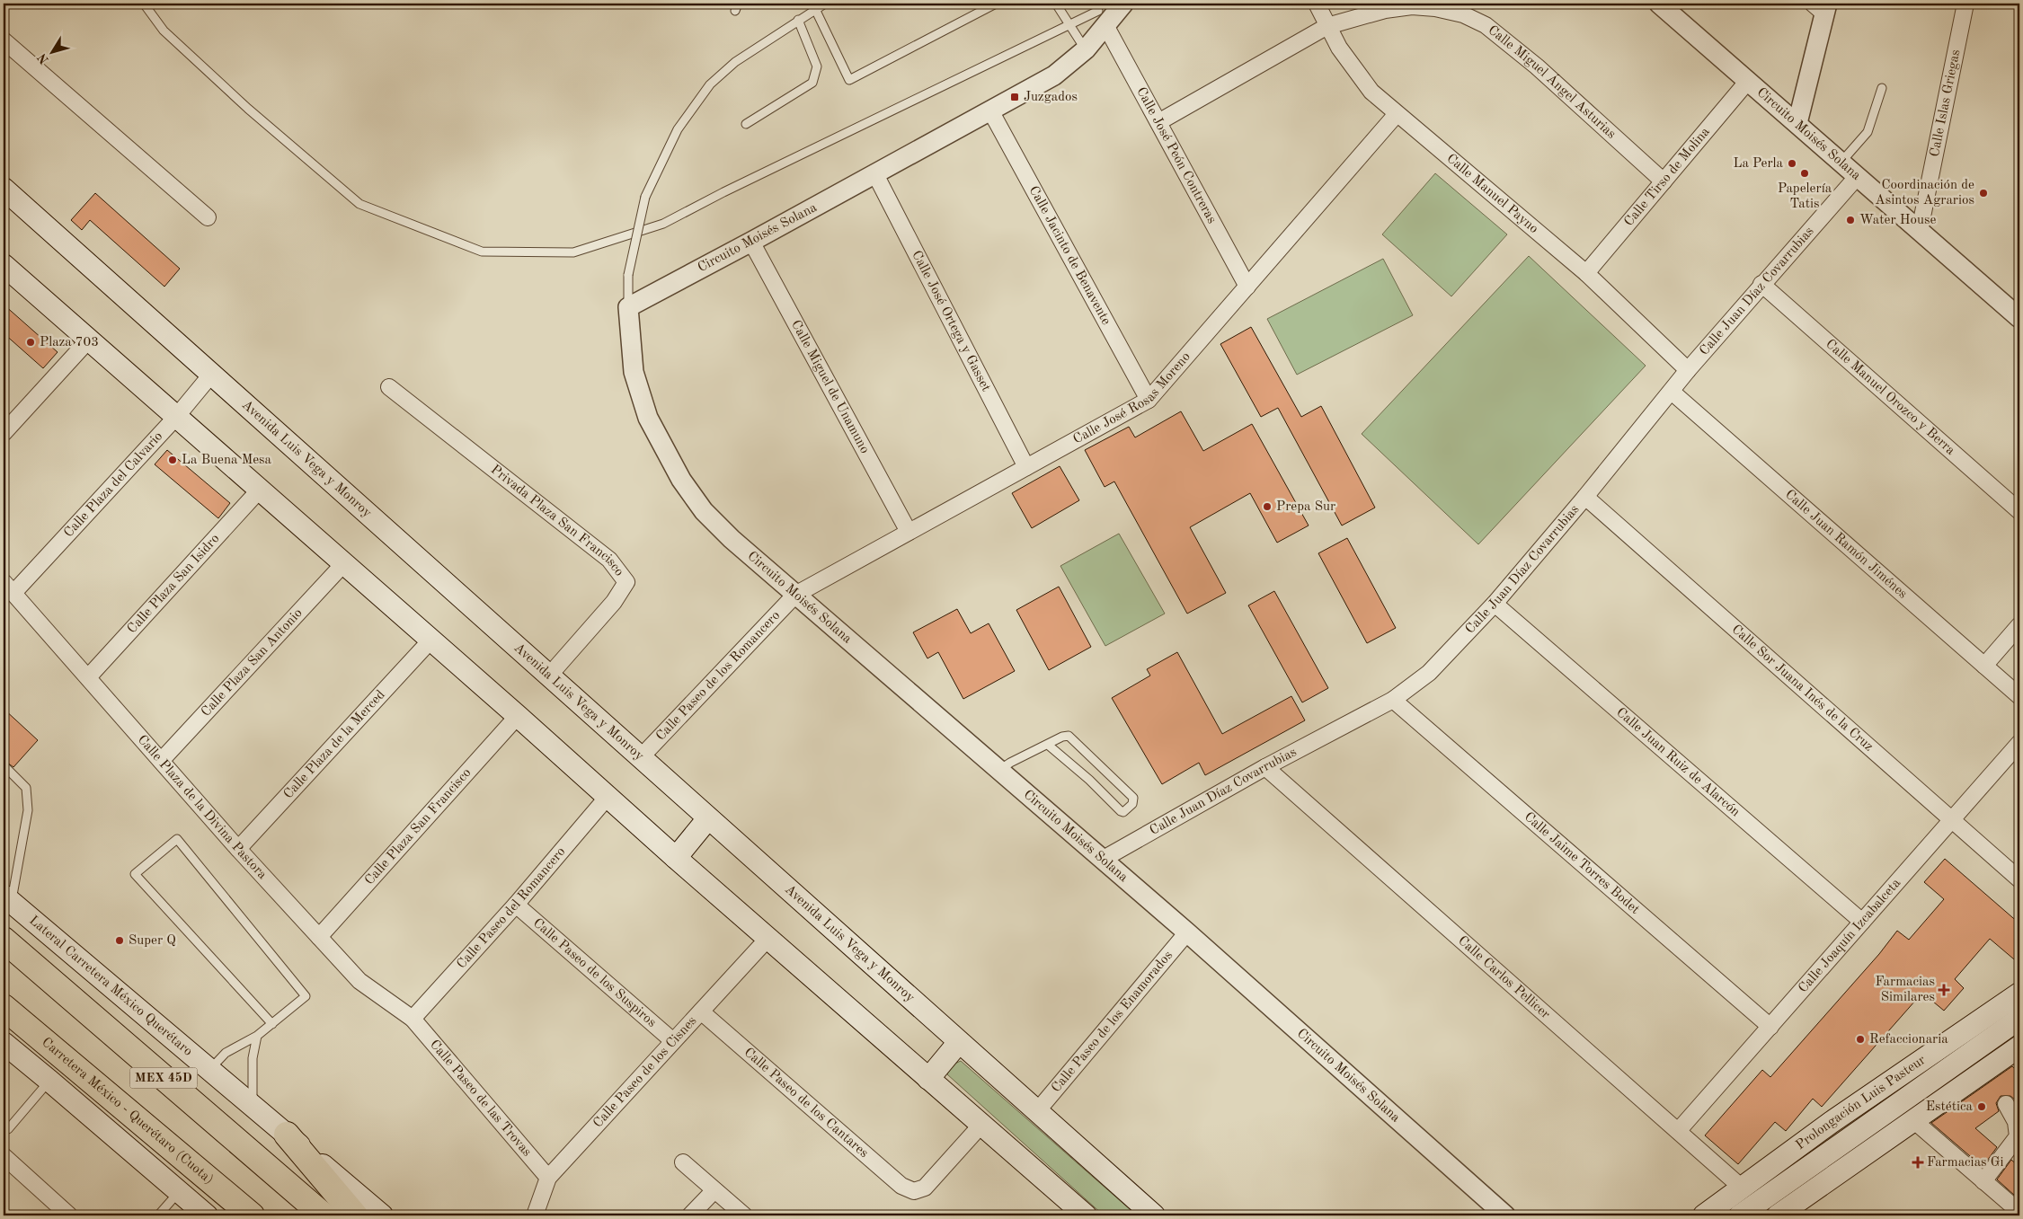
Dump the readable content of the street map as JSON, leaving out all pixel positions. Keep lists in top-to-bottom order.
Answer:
{
  "streets": {
    "highway": ["MEX 45D", "Carretera México - Querétaro (Cuota)"],
    "main road": ["Avenida Luis Vega y Monroy", "Lateral Carretera México Querétaro", "Prolongación Luis Pasteur"],
    "street": [
      "Calle Miguel Ángel Asturias",
      "Calle Islas Griegas",
      "Circuito Moisés Solana",
      "Calle José Peón Contreras",
      "Calle Tirso de Molina",
      "Calle Manuel Payno",
      "Calle Jacinto de Benavente",
      "Calle Juan Díaz Covarrubias",
      "Calle José Ortega y Gasset",
      "Calle Miguel de Unamuno",
      "Calle José Rosas Moreno",
      "Calle Manuel Orozco y Berra",
      "Calle Plaza del Calvario",
      "Privada Plaza San Francisco",
      "Calle Juan Ramón Jiménes",
      "Calle Plaza San Isidro",
      "Calle Plaza San Antonio",
      "Calle Paseo de los Romancero",
      "Calle Sor Juana Inés de la Cruz",
      "Calle Plaza de la Merced",
      "Calle Juan Ruiz de Alarcón",
      "Calle Plaza de la Divina Pastora",
      "Calle Plaza San Francisco",
      "Calle Jaime Torres Bodet",
      "Calle Paseo del Romancero",
      "Calle Joaquín Izcabalceta",
      "Calle Paseo de los Suspiros",
      "Calle Carlos Pellicer",
      "Calle Paseo de los Enamorados",
      "Calle Paseo de los Cisnes",
      "Calle Paseo de las Trovas",
      "Calle Paseo de los Cantares"
    ]
  },
  "crossings": [
    ["Calle Miguel Ángel Asturias", "Calle José Peón Contreras"],
    ["Calle Miguel Ángel Asturias", "Calle Tirso de Molina"],
    ["Calle Miguel Ángel Asturias", "Calle Manuel Payno"],
    ["Calle Islas Griegas", "Circuito Moisés Solana"],
    ["Circuito Moisés Solana", "Calle José Peón Contreras"],
    ["Circuito Moisés Solana", "Calle Tirso de Molina"],
    ["Circuito Moisés Solana", "Calle Jacinto de Benavente"],
    ["Circuito Moisés Solana", "Calle Juan Díaz Covarrubias"],
    ["Circuito Moisés Solana", "Calle José Ortega y Gasset"],
    ["Circuito Moisés Solana", "Calle Miguel de Unamuno"],
    ["Circuito Moisés Solana", "Calle José Rosas Moreno"],
    ["Circuito Moisés Solana", "Calle Paseo de los Romancero"],
    ["Circuito Moisés Solana", "Calle Paseo de los Enamorados"],
    ["Calle José Peón Contreras", "Calle José Rosas Moreno"],
    ["Calle Tirso de Molina", "Calle Manuel Payno"],
    ["Calle Manuel Payno", "Calle Juan Díaz Covarrubias"],
    ["Calle Manuel Payno", "Calle José Rosas Moreno"],
    ["Calle Jacinto de Benavente", "Calle José Rosas Moreno"],
    ["Calle Juan Díaz Covarrubias", "Calle Manuel Orozco y Berra"],
    ["Calle Juan Díaz Covarrubias", "Calle Juan Ramón Jiménes"],
    ["Calle Juan Díaz Covarrubias", "Calle Sor Juana Inés de la Cruz"],
    ["Calle Juan Díaz Covarrubias", "Calle Juan Ruiz de Alarcón"],
    ["Calle Juan Díaz Covarrubias", "Calle Jaime Torres Bodet"],
    ["Calle Juan Díaz Covarrubias", "Calle Carlos Pellicer"],
    ["Calle José Ortega y Gasset", "Calle José Rosas Moreno"],
    ["Calle Miguel de Unamuno", "Calle José Rosas Moreno"],
    ["Calle José Rosas Moreno", "Calle Paseo de los Romancero"],
    ["Avenida Luis Vega y Monroy", "Calle Plaza del Calvario"],
    ["Avenida Luis Vega y Monroy", "Privada Plaza San Francisco"],
    ["Avenida Luis Vega y Monroy", "Calle Paseo de los Romancero"],
    ["Avenida Luis Vega y Monroy", "Calle Paseo de los Enamorados"],
    ["Calle Plaza del Calvario", "Calle Plaza de la Divina Pastora"],
    ["Calle Plaza San Isidro", "Calle Plaza de la Divina Pastora"],
    ["Calle Plaza San Antonio", "Calle Plaza de la Divina Pastora"],
    ["Calle Sor Juana Inés de la Cruz", "Calle Joaquín Izcabalceta"],
    ["Calle Plaza de la Merced", "Calle Plaza de la Divina Pastora"],
    ["Calle Juan Ruiz de Alarcón", "Calle Joaquín Izcabalceta"],
    ["Calle Plaza de la Divina Pastora", "Calle Plaza San Francisco"],
    ["Calle Plaza de la Divina Pastora", "Calle Paseo del Romancero"],
    ["Calle Plaza de la Divina Pastora", "Calle Paseo de las Trovas"],
    ["Calle Jaime Torres Bodet", "Calle Joaquín Izcabalceta"],
    ["Calle Paseo del Romancero", "Calle Paseo de los Suspiros"],
    ["Calle Paseo del Romancero", "Calle Paseo de las Trovas"],
    ["Calle Joaquín Izcabalceta", "Calle Carlos Pellicer"],
    ["Calle Paseo de los Suspiros", "Calle Paseo de los Cisnes"],
    ["Calle Carlos Pellicer", "Prolongación Luis Pasteur"],
    ["Calle Paseo de los Cisnes", "Calle Paseo de las Trovas"],
    ["Calle Paseo de los Cisnes", "Calle Paseo de los Cantares"]
  ],
  "places": {
    "transit": ["Juzgados"],
    "other": [
      "La Perla",
      "Papelería Tatis",
      "Coordinación de Asintos Agrarios",
      "Water House",
      "Plaza 703",
      "La Buena Mesa",
      "Prepa Sur",
      "Super Q",
      "Refaccionaria",
      "Estética"
    ],
    "health": ["Farmacias Similares", "Farmacias Gi"]
  },
  "north": "bottom left"
}
